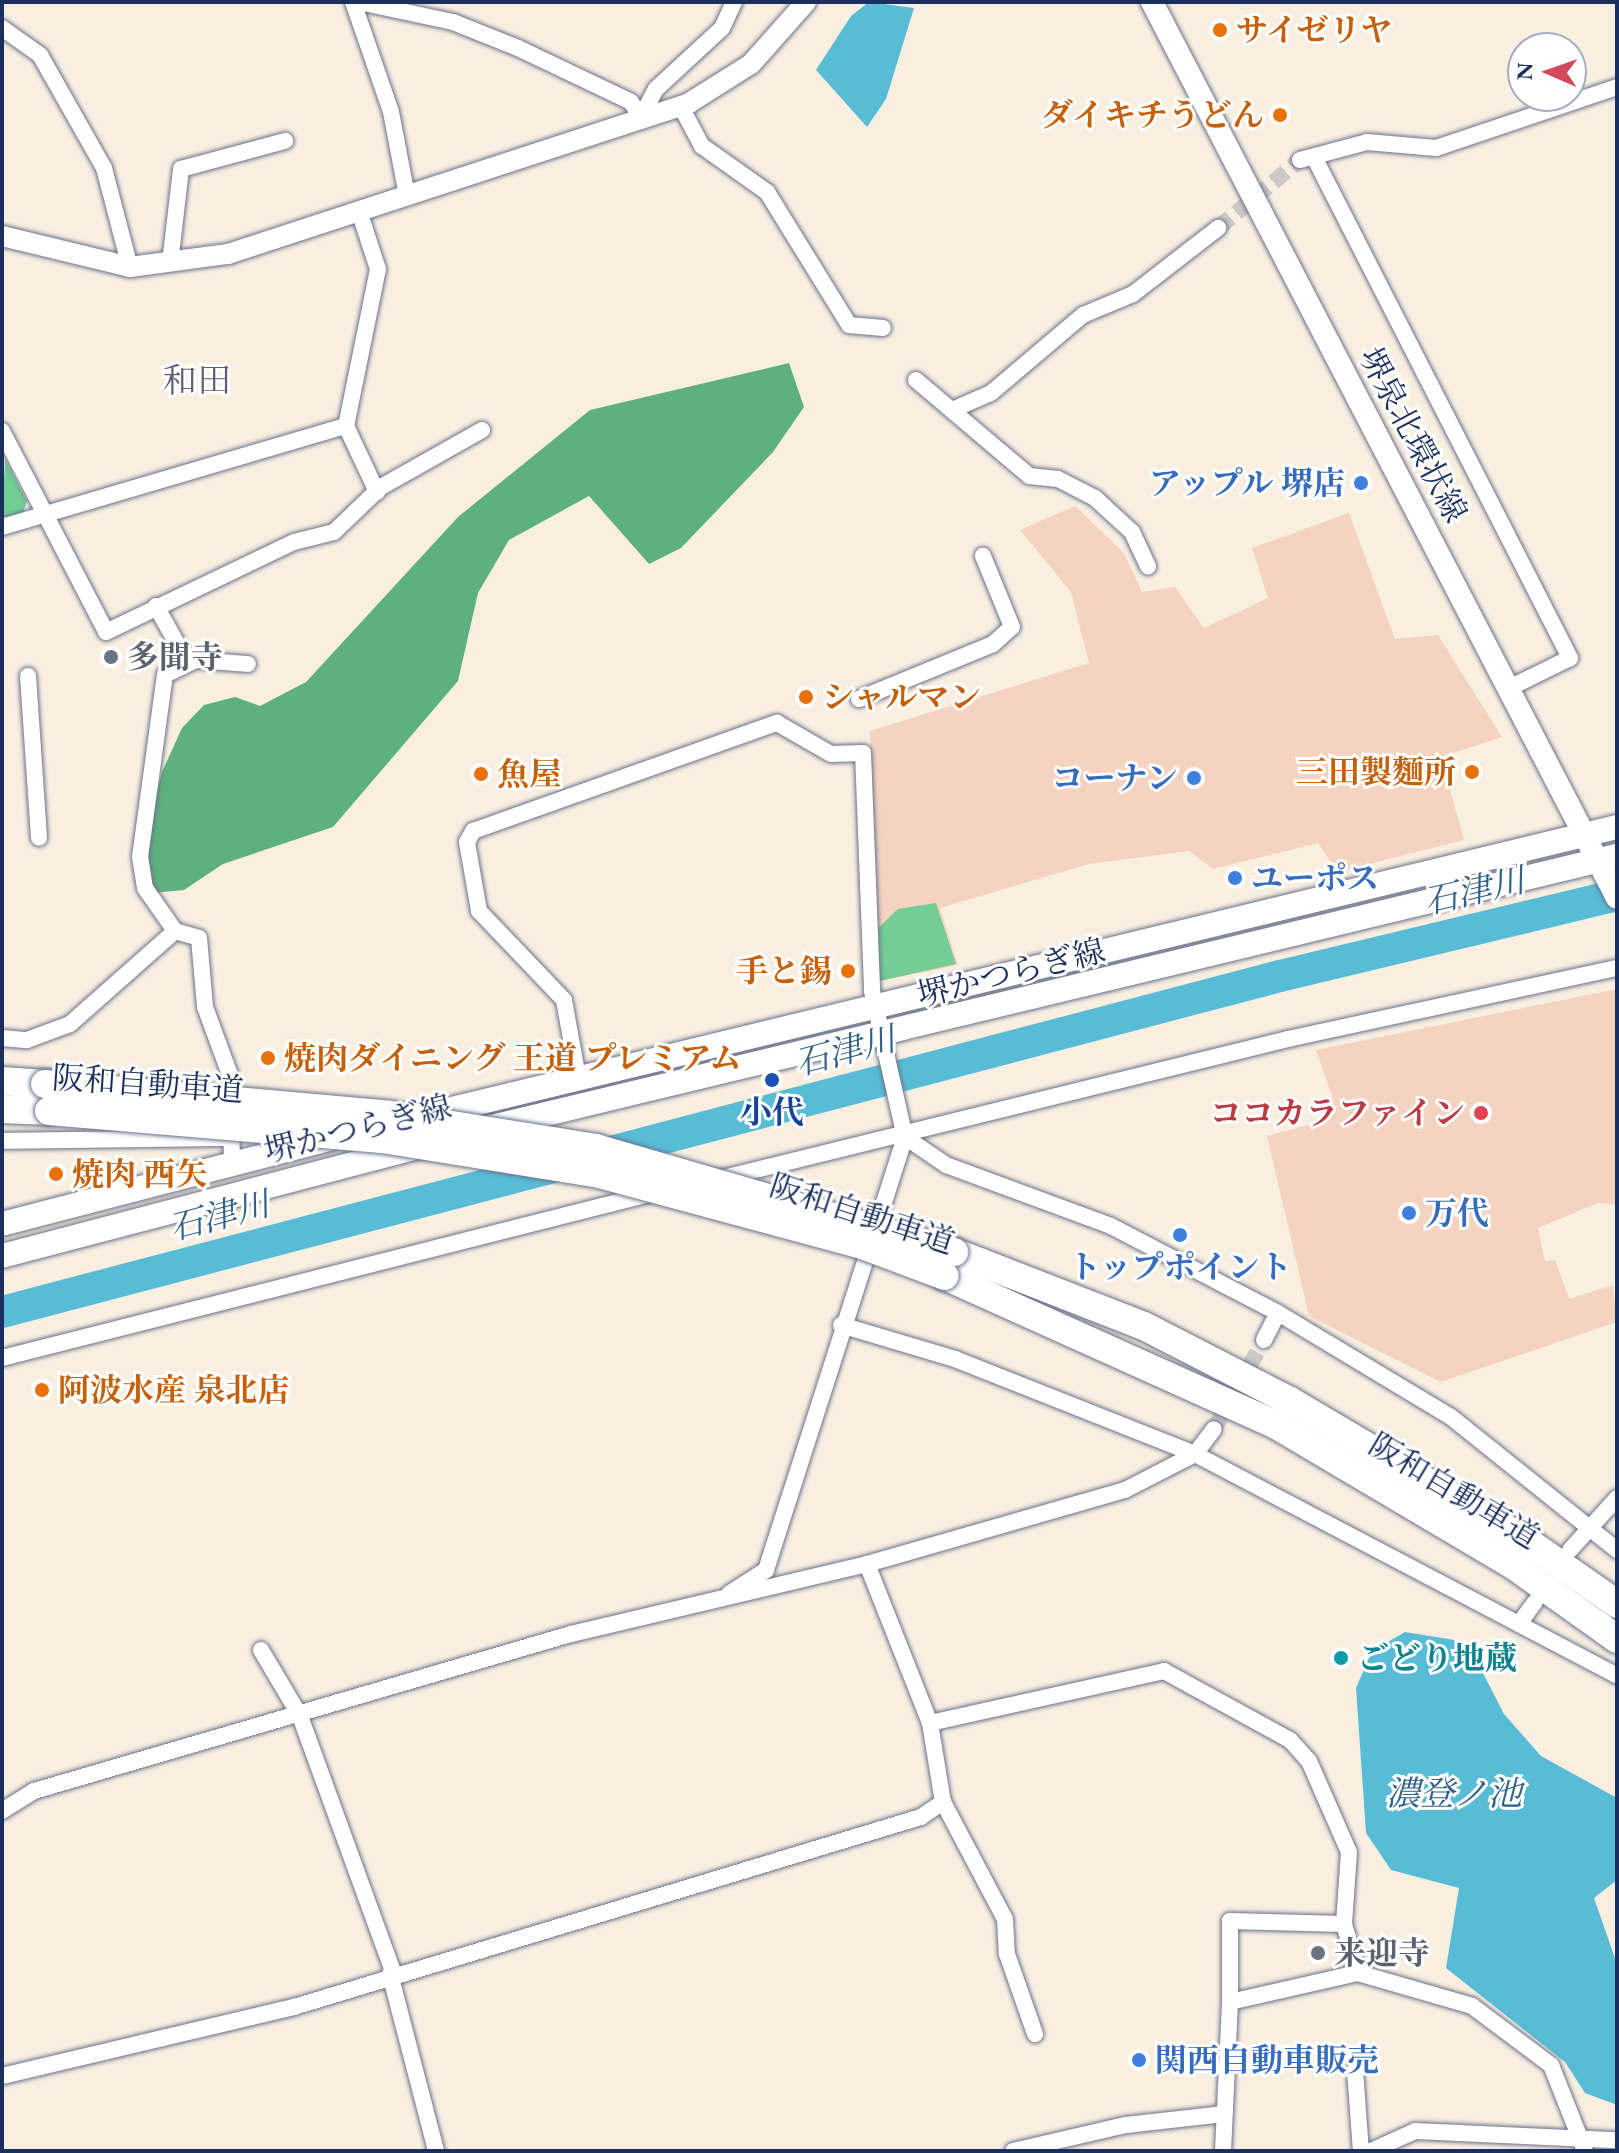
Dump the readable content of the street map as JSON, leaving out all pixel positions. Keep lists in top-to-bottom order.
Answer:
{
  "streets": {
    "highway": ["阪和自動車道"],
    "main road": ["堺泉北環状線", "堺かつらぎ線"]
  },
  "crossings": [
    ["堺泉北環状線", "堺かつらぎ線"]
  ],
  "districts": ["和田"],
  "water": ["石津川", "濃登ノ池"],
  "places": [
    "サイゼリヤ",
    "ダイキチうどん",
    "アップル 堺店",
    "多聞寺",
    "シャルマン",
    "三田製麵所",
    "魚屋",
    "コーナン",
    "ユーポス",
    "手と錫",
    "焼肉ダイニング 王道 プレミアム",
    "小代",
    "ココカラファイン",
    "焼肉 西矢",
    "万代",
    "トップポイント",
    "阿波水産 泉北店",
    "ごどり地蔵",
    "来迎寺",
    "関西自動車販売"
  ],
  "north": "left"
}
